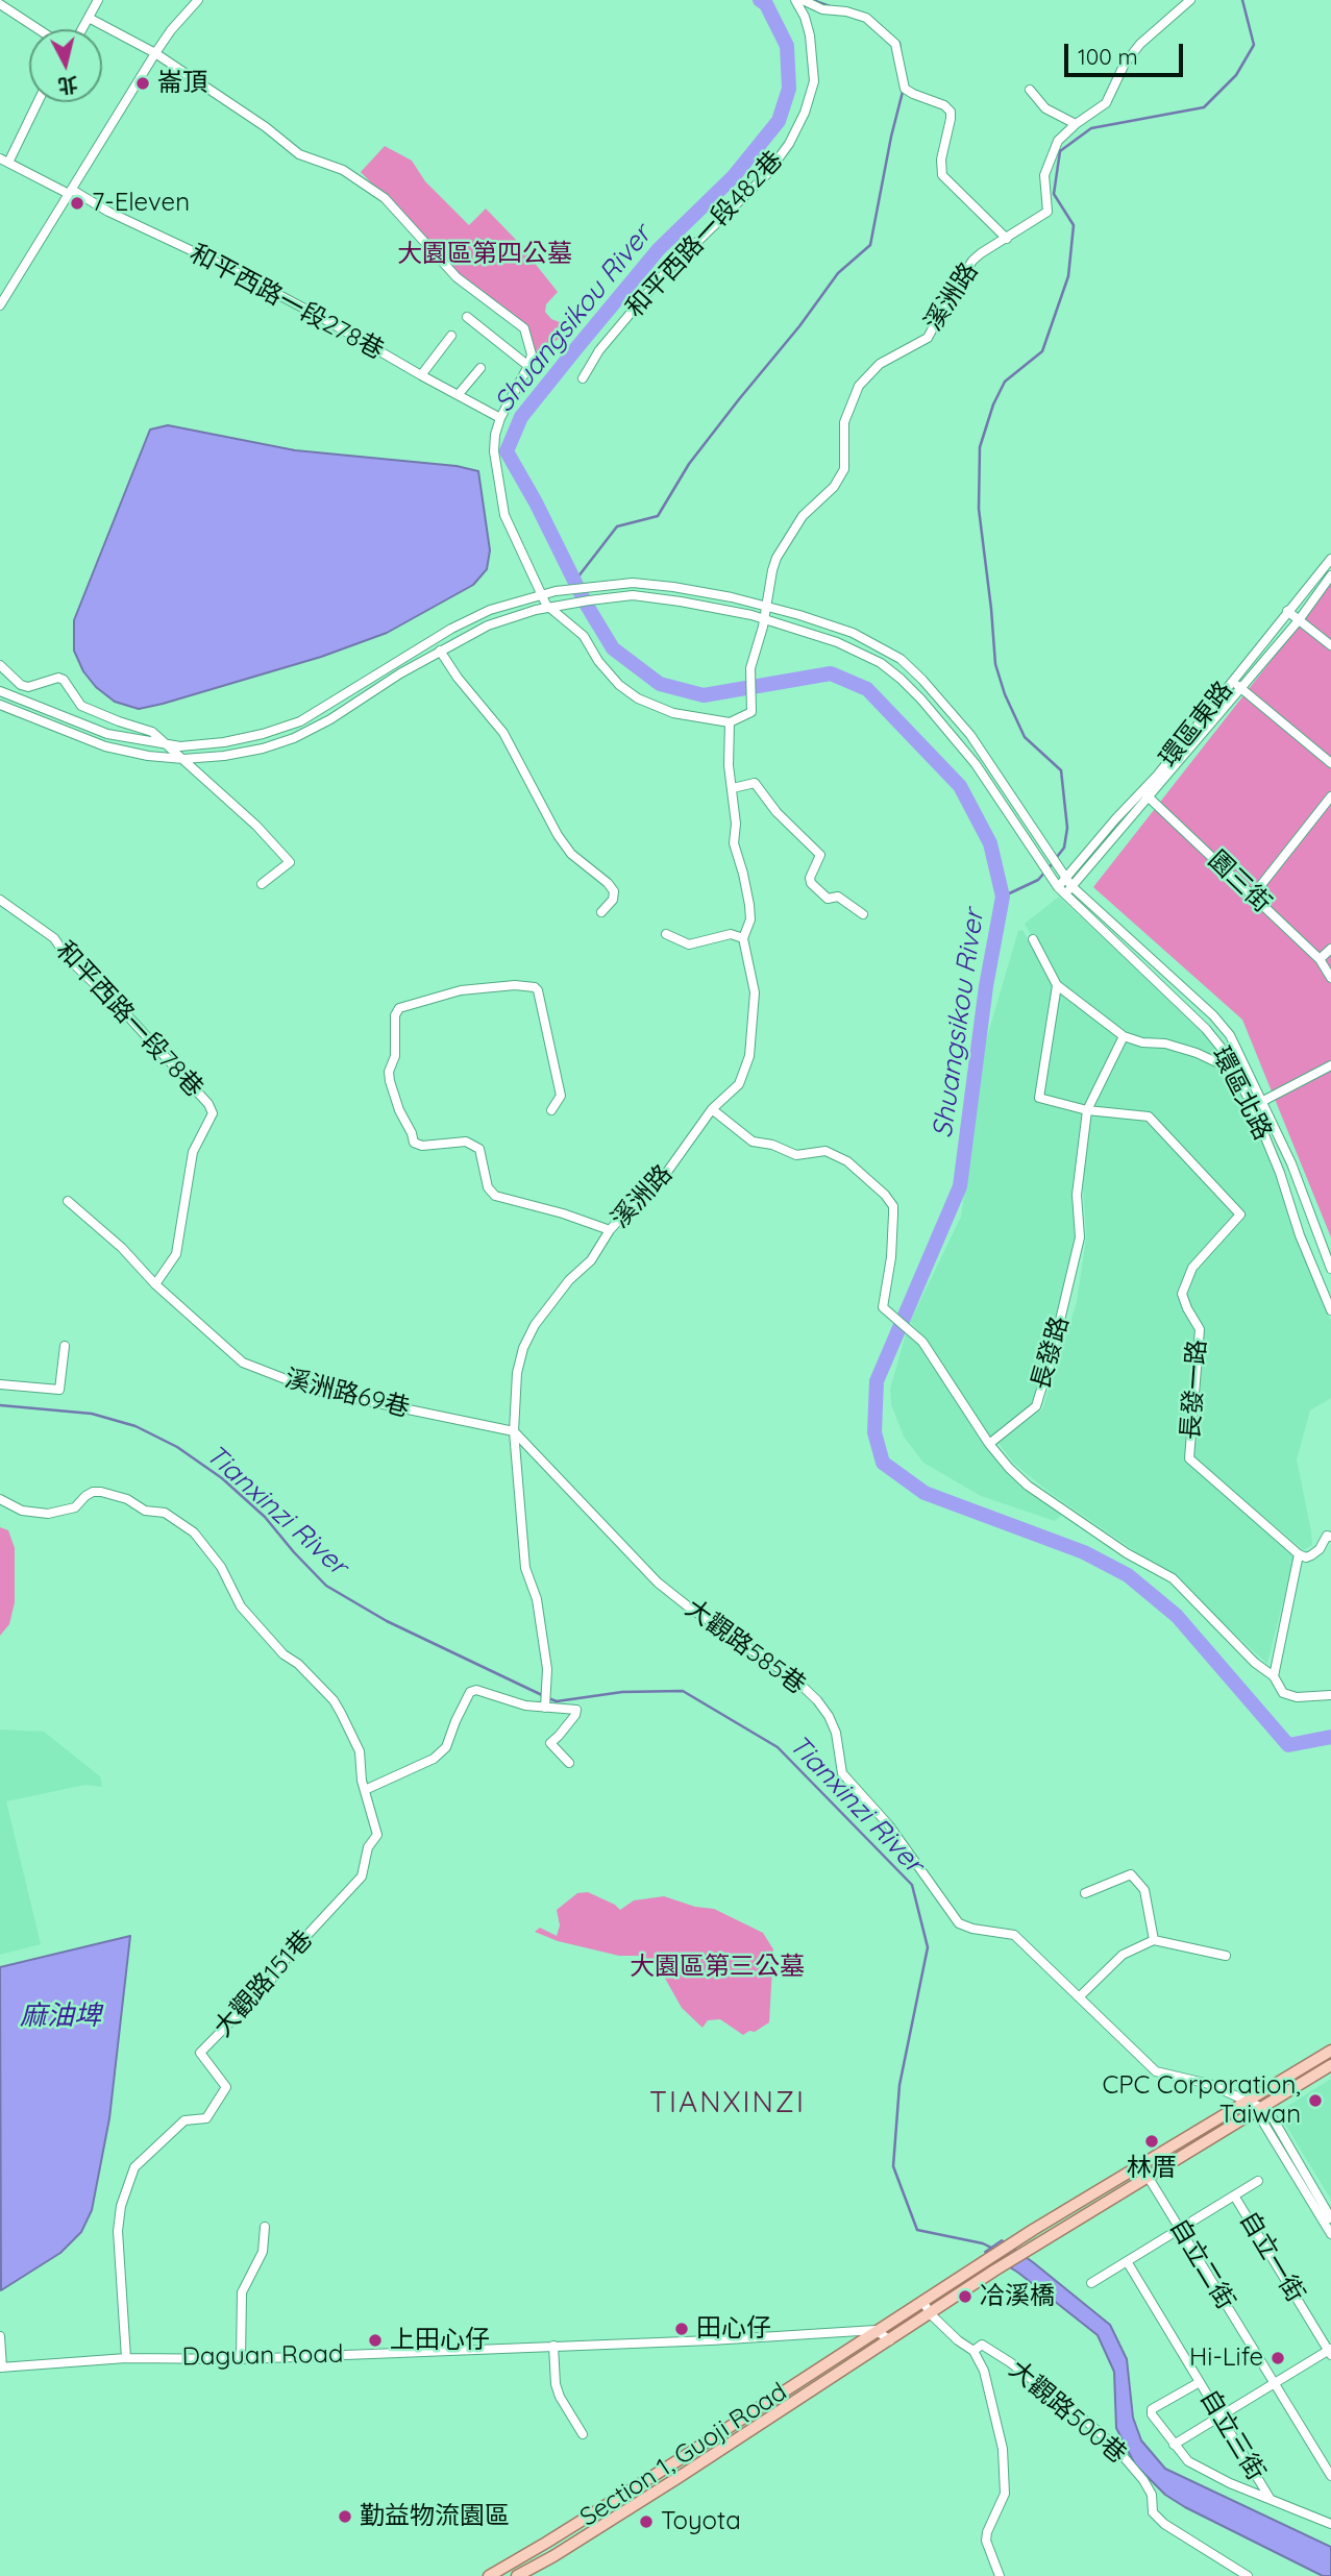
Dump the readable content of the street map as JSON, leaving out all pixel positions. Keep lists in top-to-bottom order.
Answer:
{
  "streets": {
    "main road": ["Daguan Road", "Section 1, Guoji Road"],
    "street": [
      "和平西路一段482巷",
      "溪洲路",
      "和平西路一段278巷",
      "環區東路",
      "園三街",
      "和平西路一段78巷",
      "環區北路",
      "長發路",
      "長發一路",
      "溪洲路69巷",
      "大觀路585巷",
      "大觀路151巷",
      "自立一街",
      "自立二街",
      "大觀路500巷",
      "自立三街"
    ]
  },
  "crossings": [
    ["溪洲路", "環區北路"],
    ["溪洲路", "溪洲路69巷"],
    ["溪洲路", "大觀路585巷"],
    ["環區東路", "園三街"],
    ["環區東路", "環區北路"],
    ["和平西路一段78巷", "溪洲路69巷"],
    ["長發路", "長發一路"],
    ["溪洲路69巷", "大觀路585巷"],
    ["大觀路151巷", "Daguan Road"],
    ["自立二街", "Daguan Road"],
    ["Daguan Road", "大觀路500巷"],
    ["Daguan Road", "Section 1, Guoji Road"]
  ],
  "districts": ["TIANXINZI"],
  "water": ["Shuangsikou River", "Tianxinzi River", "麻油埤"],
  "parks": ["大園區第四公墓", "大園區第三公墓"],
  "places": [
    "崙頂",
    "7-Eleven",
    "CPC Corporation, Taiwan",
    "林厝",
    "冾溪橋",
    "田心仔",
    "上田心仔",
    "Hi-Life",
    "勤益物流園區",
    "Toyota"
  ],
  "scale_bar": "100 m",
  "north": "bottom"
}
